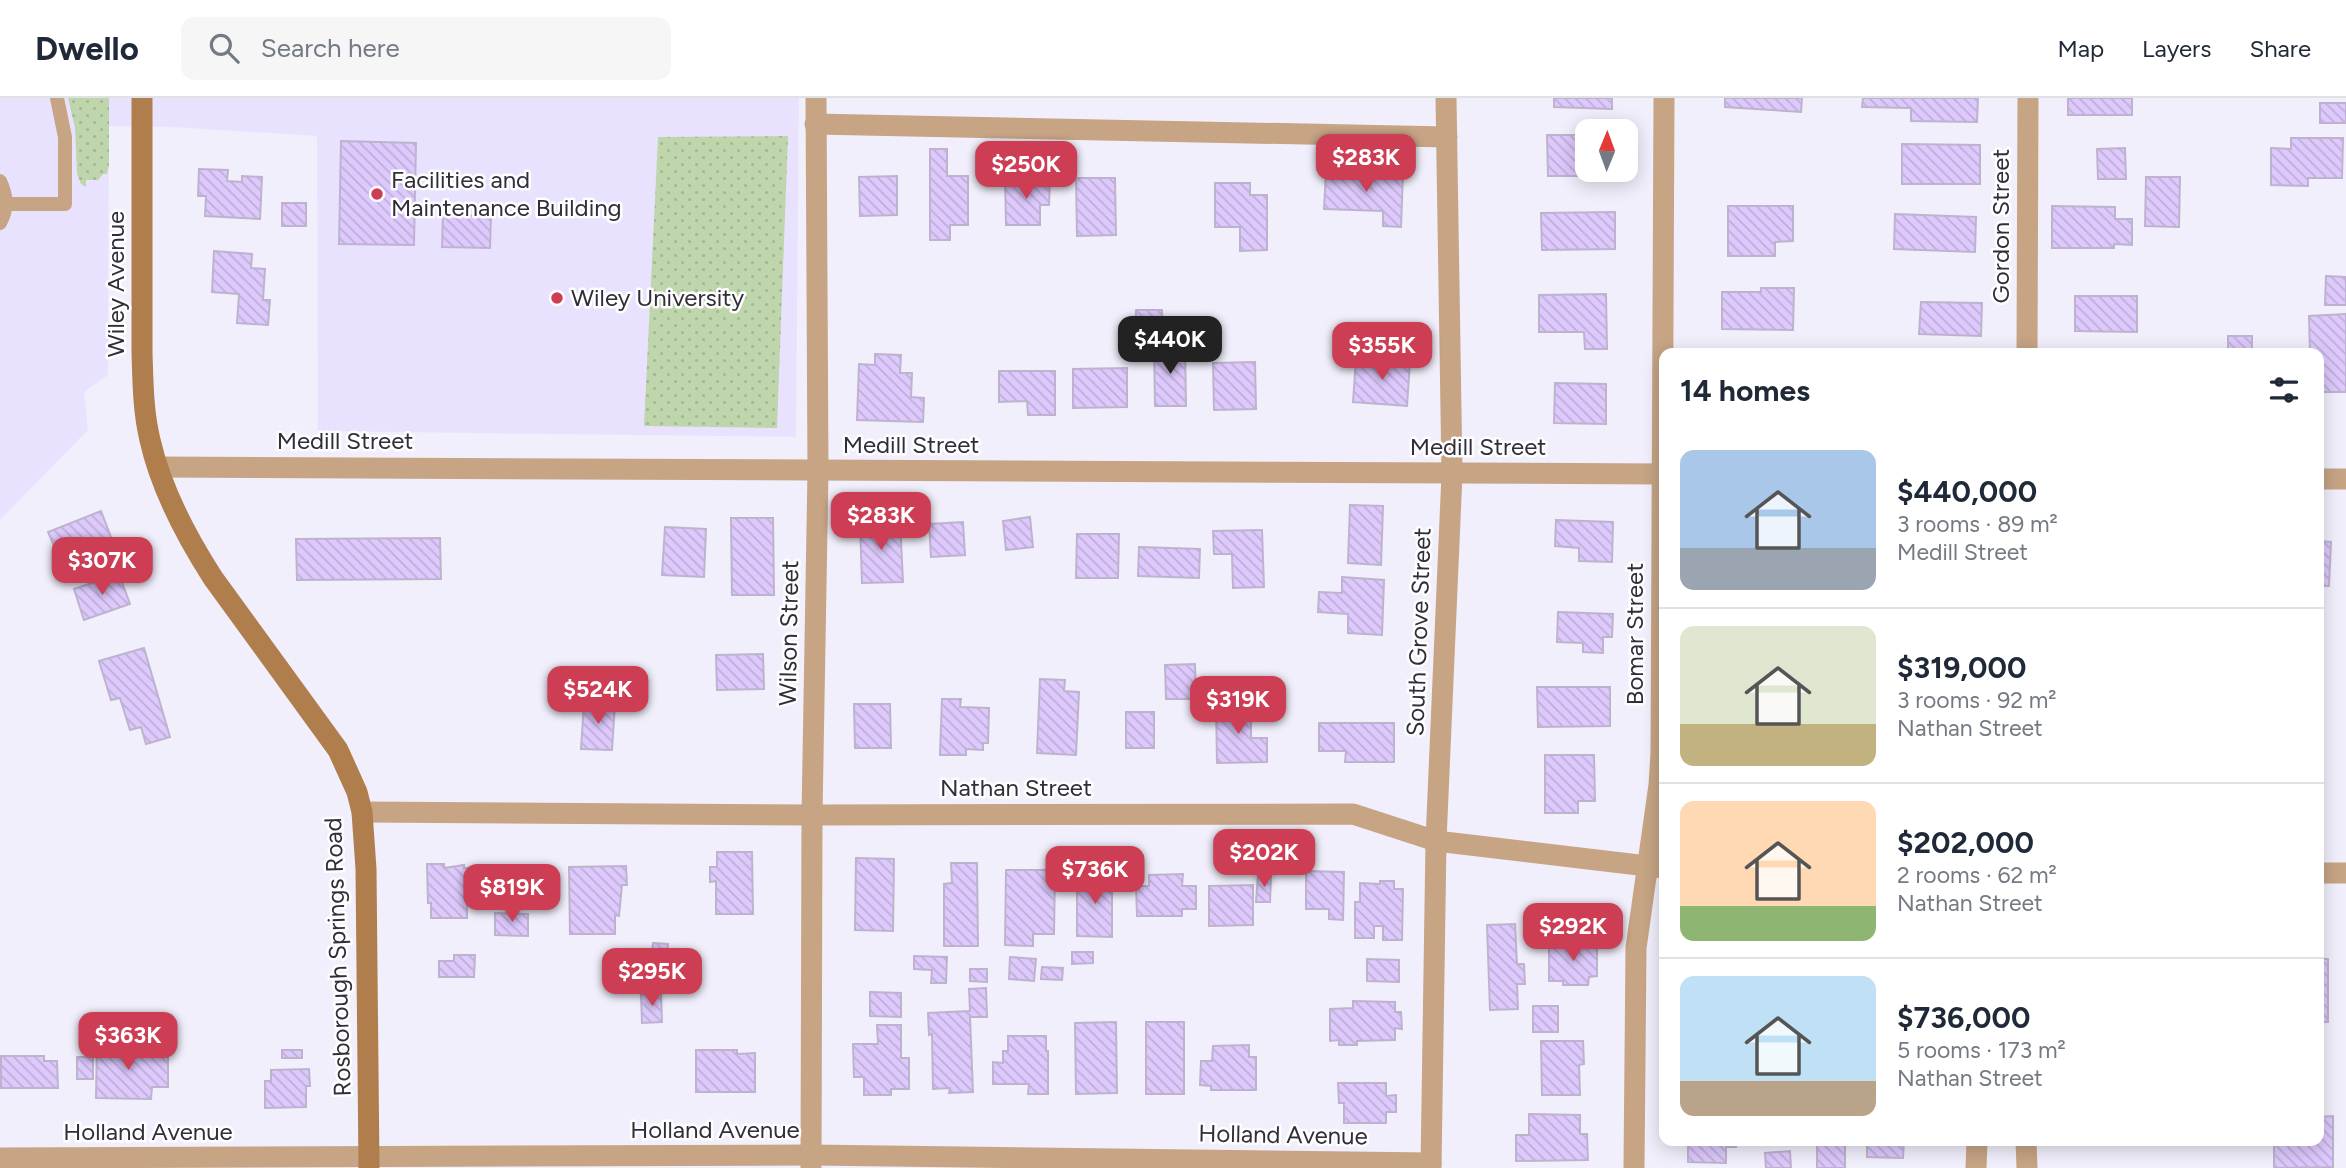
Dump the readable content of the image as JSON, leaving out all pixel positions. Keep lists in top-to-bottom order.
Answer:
{
  "streets": {
    "street": [
      "Gordon Street",
      "Wiley Avenue",
      "Medill Street",
      "South Grove Street",
      "Wilson Street",
      "Bomar Street",
      "Nathan Street",
      "Rosborough Springs Road",
      "Holland Avenue"
    ]
  },
  "crossings": [
    ["Wiley Avenue", "Medill Street"],
    ["Wiley Avenue", "Rosborough Springs Road"],
    ["Medill Street", "South Grove Street"],
    ["Medill Street", "Wilson Street"],
    ["Medill Street", "Rosborough Springs Road"],
    ["South Grove Street", "Nathan Street"],
    ["South Grove Street", "Holland Avenue"],
    ["Wilson Street", "Nathan Street"],
    ["Wilson Street", "Holland Avenue"],
    ["Bomar Street", "Nathan Street"],
    ["Nathan Street", "Rosborough Springs Road"],
    ["Rosborough Springs Road", "Holland Avenue"]
  ],
  "places": ["Facilities and Maintenance Building", "Wiley University"],
  "north": "top",
  "page": {
    "header": "Dwello",
    "search": "Search here",
    "nav": ["Map", "Layers", "Share"],
    "price": [
      "$283K",
      "$250K",
      "$440K",
      "$355K",
      "$283K",
      "$307K",
      "$524K",
      "$319K",
      "$202K",
      "$736K",
      "$819K",
      "$292K",
      "$295K",
      "$363K"
    ],
    "heading": "14 homes",
    "list": [
      {
        "name": "$440,000",
        "note": "3 rooms · 89 m² · Medill Street"
      },
      {
        "name": "$319,000",
        "note": "3 rooms · 92 m² · Nathan Street"
      },
      {
        "name": "$202,000",
        "note": "2 rooms · 62 m² · Nathan Street"
      },
      {
        "name": "$736,000",
        "note": "5 rooms · 173 m² · Nathan Street"
      }
    ]
  }
}
